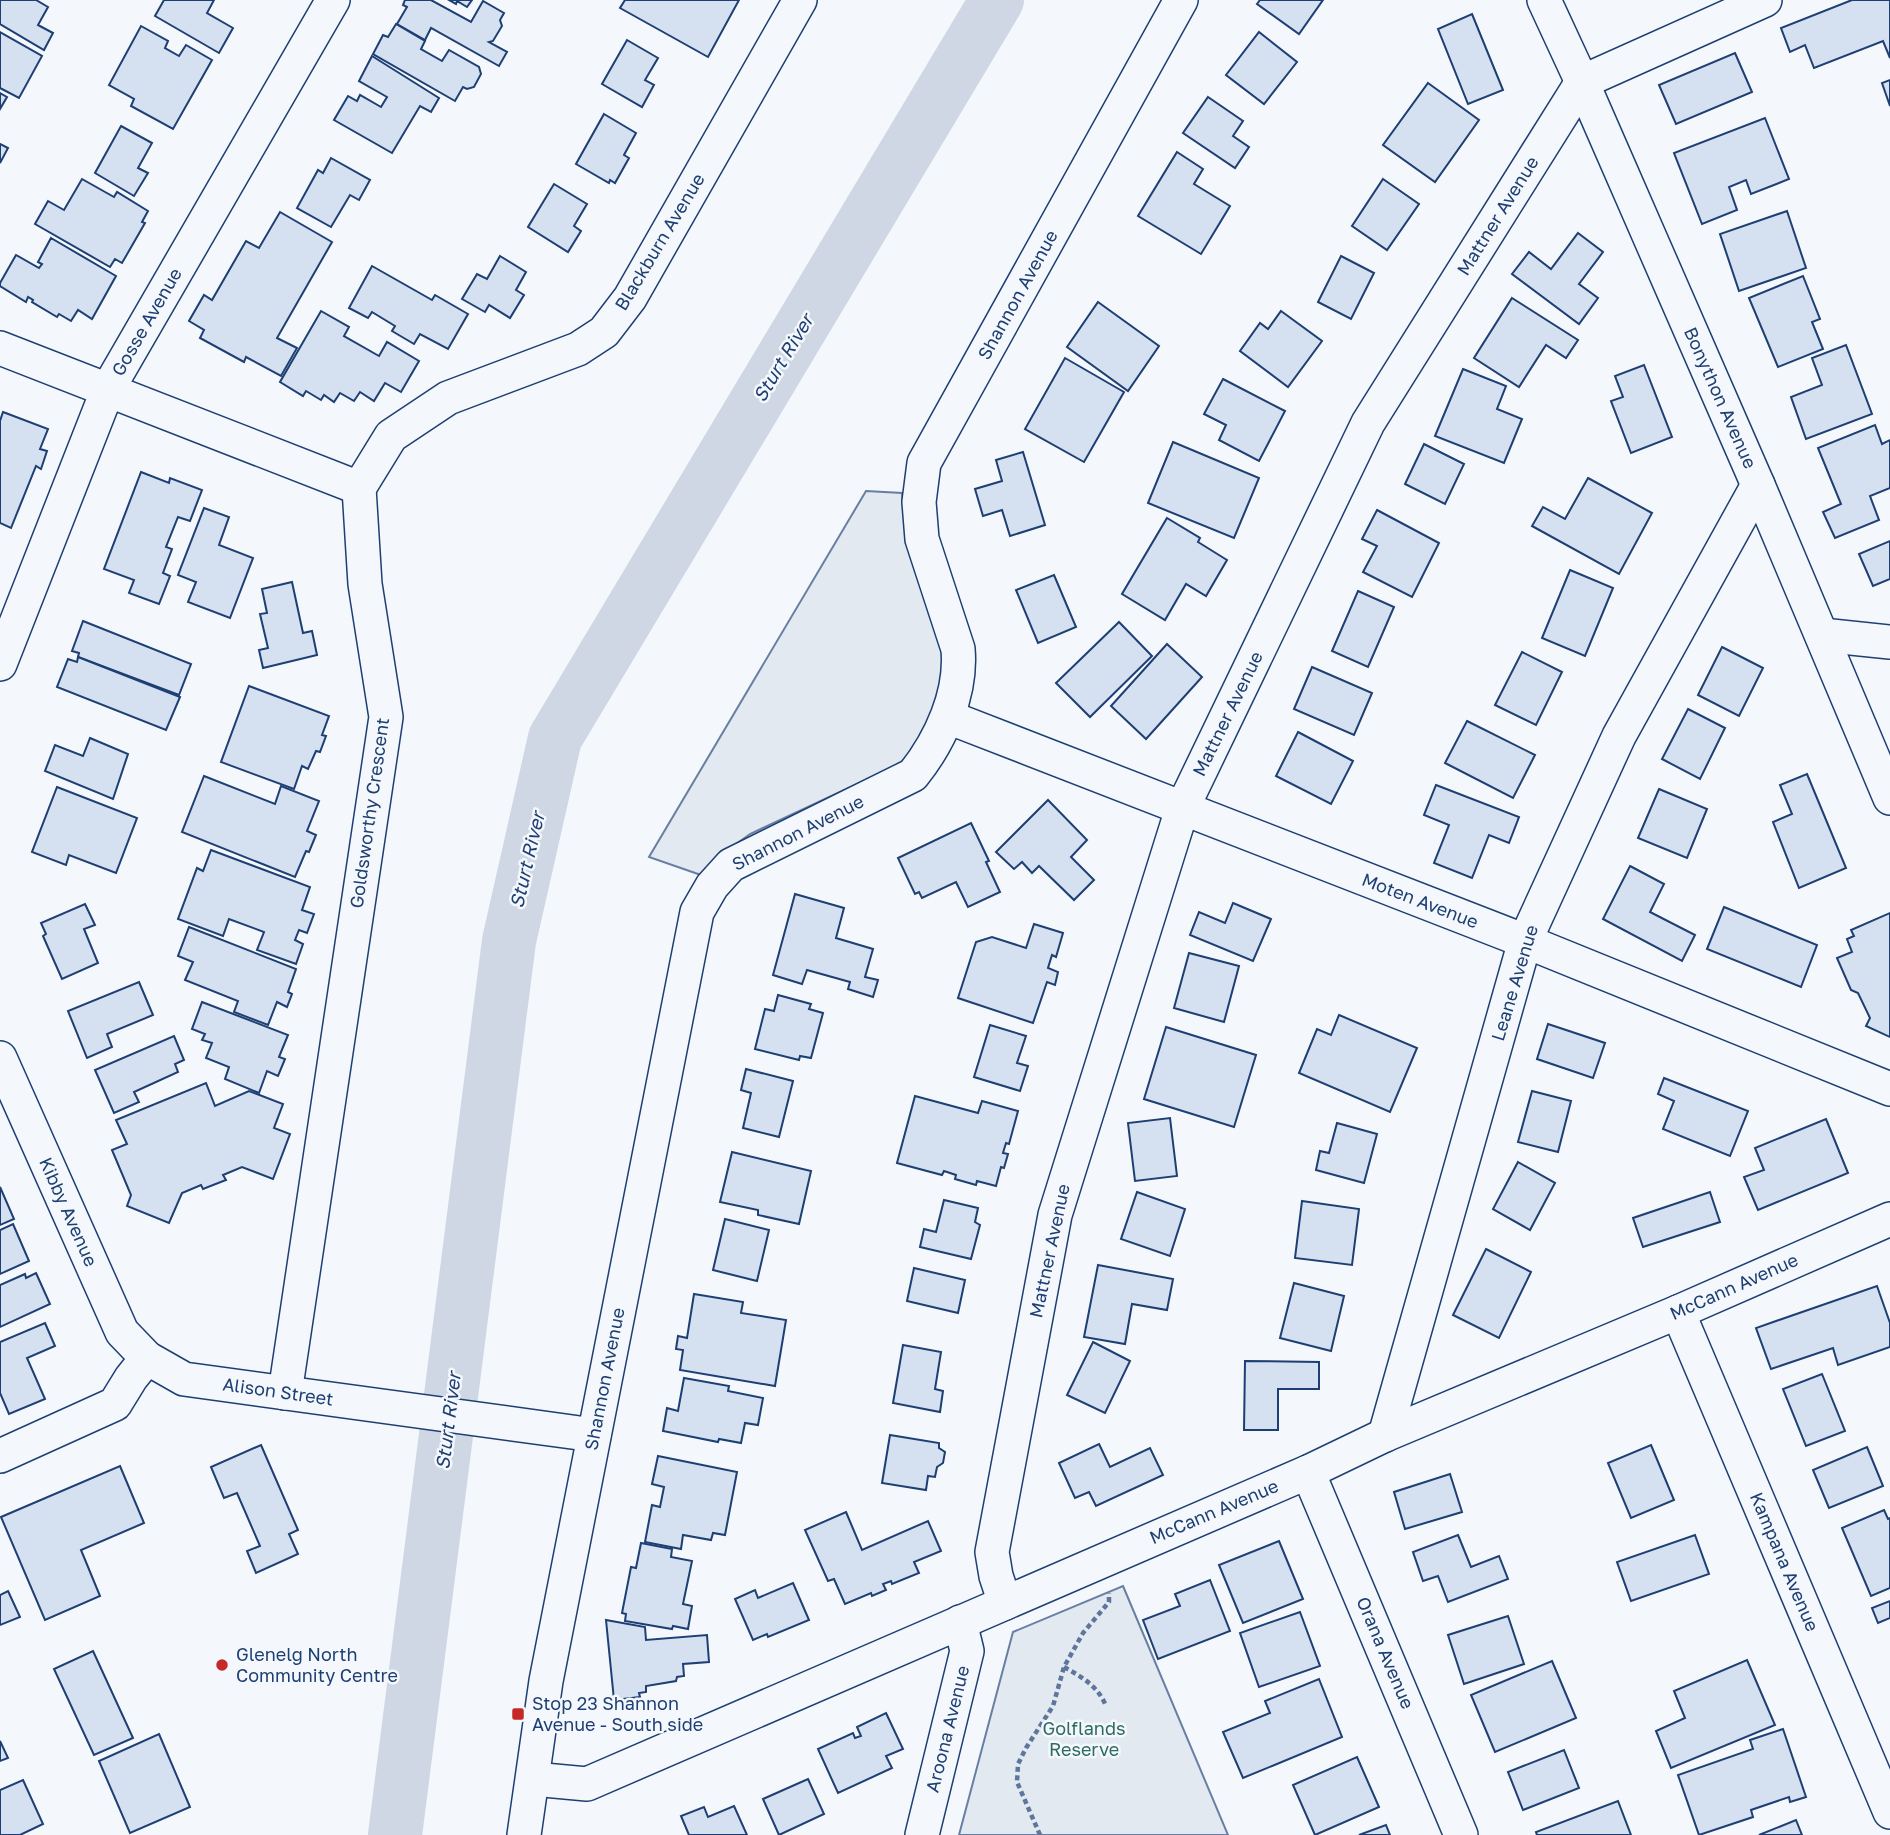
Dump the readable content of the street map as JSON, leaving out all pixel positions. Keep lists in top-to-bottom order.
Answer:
{
  "streets": {
    "street": [
      "Mattner Avenue",
      "Blackburn Avenue",
      "Shannon Avenue",
      "Gosse Avenue",
      "Bonython Avenue",
      "Goldsworthy Crescent",
      "Moten Avenue",
      "Leane Avenue",
      "Kibby Avenue",
      "McCann Avenue",
      "Alison Street",
      "Kampana Avenue",
      "Orana Avenue",
      "Aroona Avenue"
    ]
  },
  "crossings": [
    ["Mattner Avenue", "Bonython Avenue"],
    ["Mattner Avenue", "Moten Avenue"],
    ["Mattner Avenue", "McCann Avenue"],
    ["Blackburn Avenue", "Goldsworthy Crescent"],
    ["Shannon Avenue", "Moten Avenue"],
    ["Shannon Avenue", "McCann Avenue"],
    ["Shannon Avenue", "Alison Street"],
    ["Bonython Avenue", "Leane Avenue"],
    ["Goldsworthy Crescent", "Alison Street"],
    ["Moten Avenue", "Leane Avenue"],
    ["Leane Avenue", "McCann Avenue"],
    ["Kibby Avenue", "Alison Street"],
    ["McCann Avenue", "Kampana Avenue"],
    ["McCann Avenue", "Orana Avenue"],
    ["McCann Avenue", "Aroona Avenue"]
  ],
  "water": ["Sturt River"],
  "parks": ["Golflands Reserve"],
  "places": {
    "other": ["Glenelg North Community Centre"],
    "transit": ["Stop 23 Shannon Avenue - South side"]
  }
}
